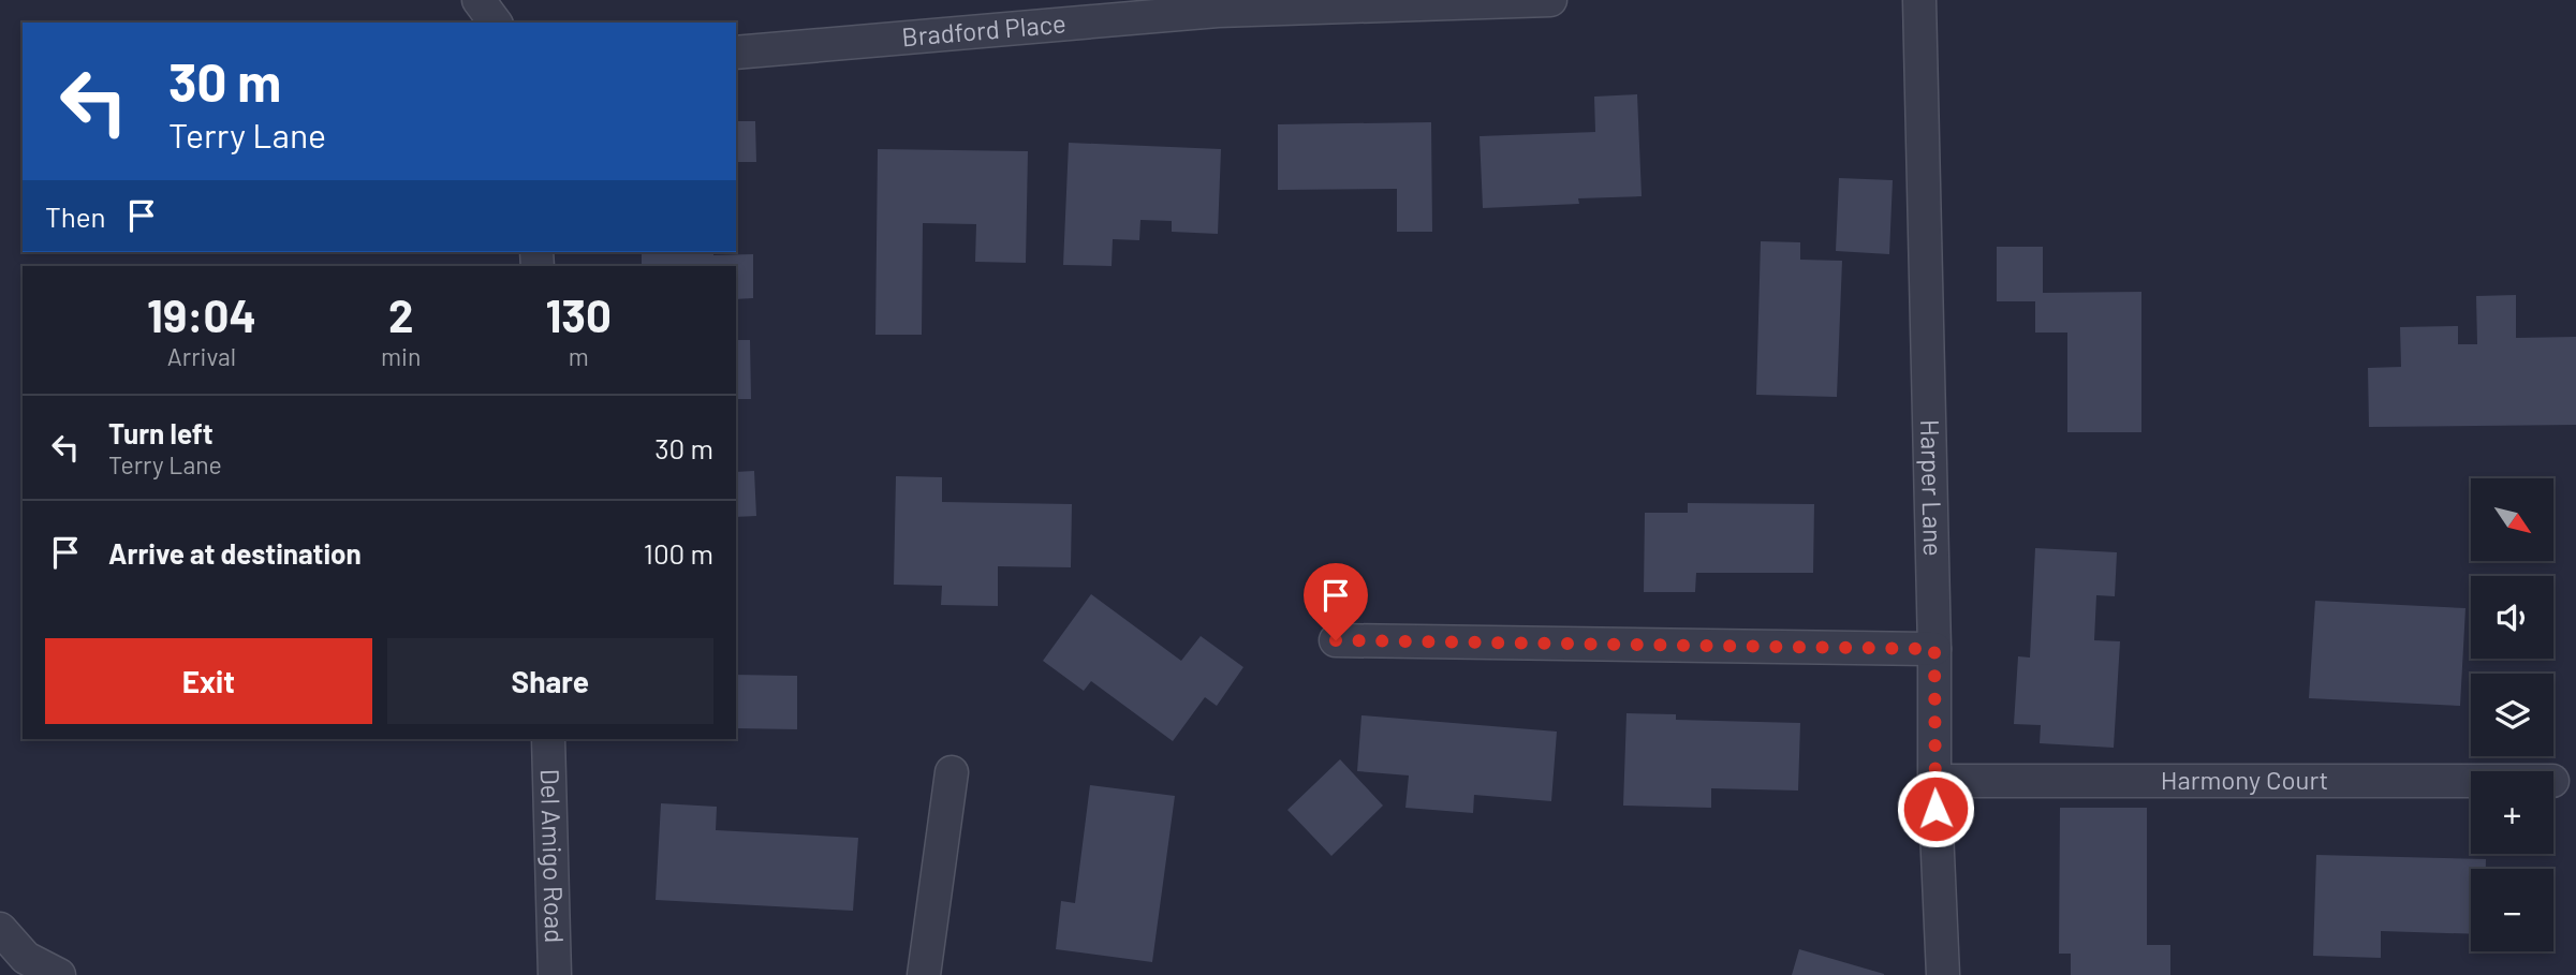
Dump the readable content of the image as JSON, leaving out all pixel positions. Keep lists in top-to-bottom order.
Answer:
{
  "streets": {
    "street": [
      "Bradford Place",
      "Harper Lane",
      "Harmony Court",
      "Del Amigo Road"
    ]
  },
  "crossings": [
    ["Harper Lane", "Harmony Court"]
  ],
  "north": "bottom right",
  "page": {
    "turn": ["30 m", "Terry Lane"],
    "then": "Then",
    "eta": [
      "19:04",
      "Arrival",
      "2",
      "min",
      "130",
      "m"
    ],
    "list": [
      {
        "name": "Turn left",
        "note": "Terry Lane",
        "value": "30 m"
      },
      {
        "name": "Arrive at destination",
        "value": "100 m"
      }
    ],
    "map_buttons": ["+", "−"],
    "buttons": ["Exit", "Share"]
  }
}
